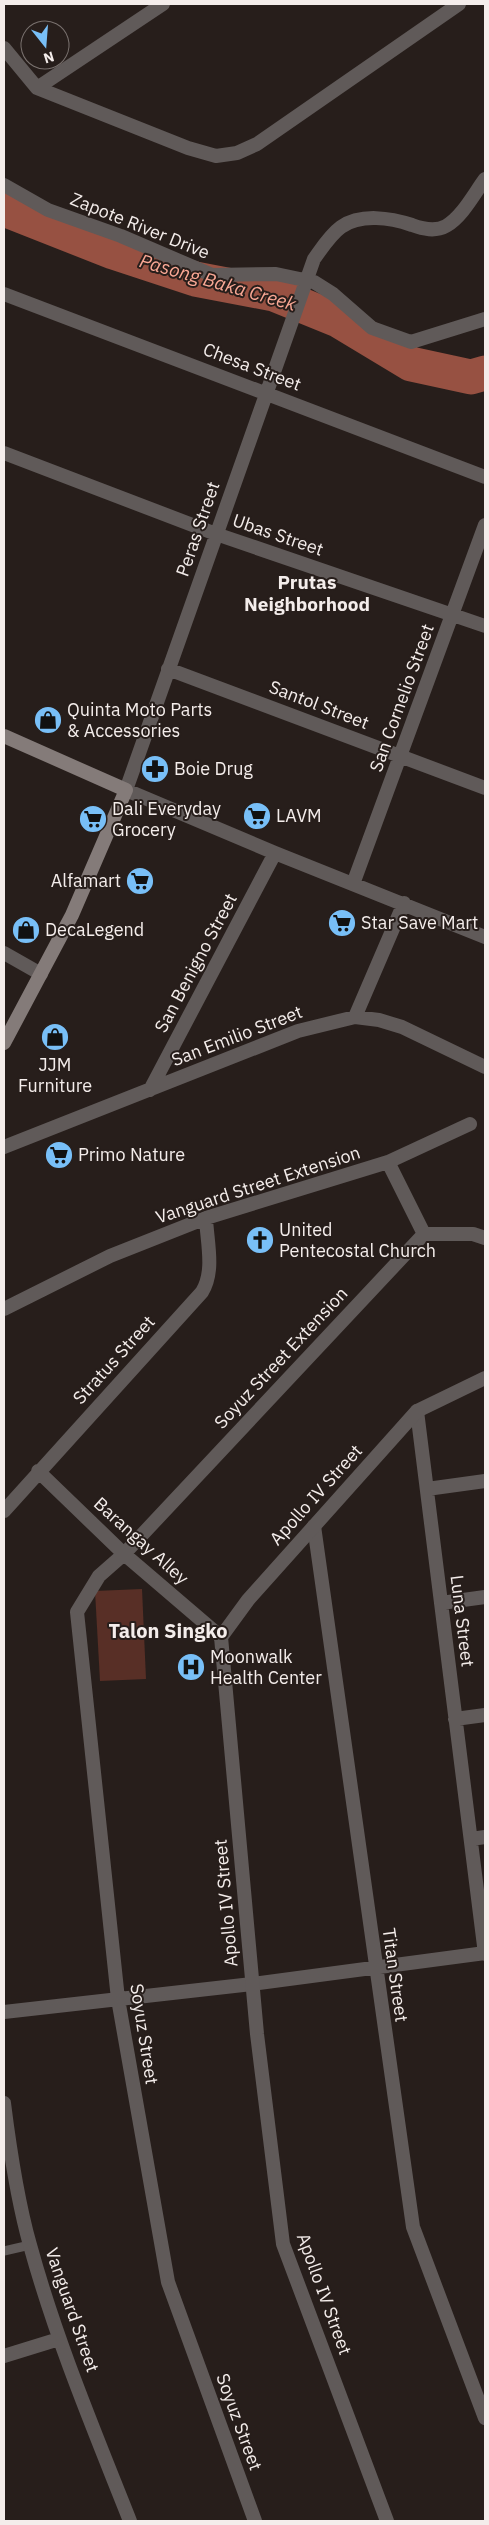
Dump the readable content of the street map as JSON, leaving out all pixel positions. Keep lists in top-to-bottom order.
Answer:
{
  "streets": {
    "street": [
      "Zapote River Drive",
      "Chesa Street",
      "Peras Street",
      "Ubas Street",
      "San Cornelio Street",
      "Santol Street",
      "San Benigno Street",
      "San Emilio Street",
      "Vanguard Street Extension",
      "Soyuz Street Extension",
      "Stratus Street",
      "Apollo IV Street",
      "Barangay Alley",
      "Luna Street",
      "Titan Street",
      "Soyuz Street",
      "Vanguard Street"
    ]
  },
  "crossings": [
    ["Zapote River Drive", "Peras Street"],
    ["Chesa Street", "Peras Street"],
    ["Peras Street", "Ubas Street"],
    ["Peras Street", "Santol Street"],
    ["Ubas Street", "San Cornelio Street"],
    ["San Cornelio Street", "Santol Street"],
    ["San Benigno Street", "San Emilio Street"],
    ["Vanguard Street Extension", "Stratus Street"],
    ["Soyuz Street Extension", "Barangay Alley"],
    ["Soyuz Street Extension", "Soyuz Street"],
    ["Stratus Street", "Barangay Alley"],
    ["Apollo IV Street", "Barangay Alley"],
    ["Apollo IV Street", "Luna Street"],
    ["Apollo IV Street", "Titan Street"],
    ["Barangay Alley", "Soyuz Street"]
  ],
  "districts": ["Prutas Neighborhood", "Talon Singko"],
  "water": ["Pasong Baka Creek"],
  "places": {
    "shop": ["Quinta Moto Parts & Accessories", "DecaLegend", "JJM Furniture"],
    "pharmacy": ["Boie Drug"],
    "supermarket": [
      "LAVM",
      "Dali Everyday Grocery",
      "Alfamart",
      "Star Save Mart",
      "Primo Nature"
    ],
    "church": ["United Pentecostal Church"],
    "hospital": ["Moonwalk Health Center"]
  },
  "north": "bottom"
}
